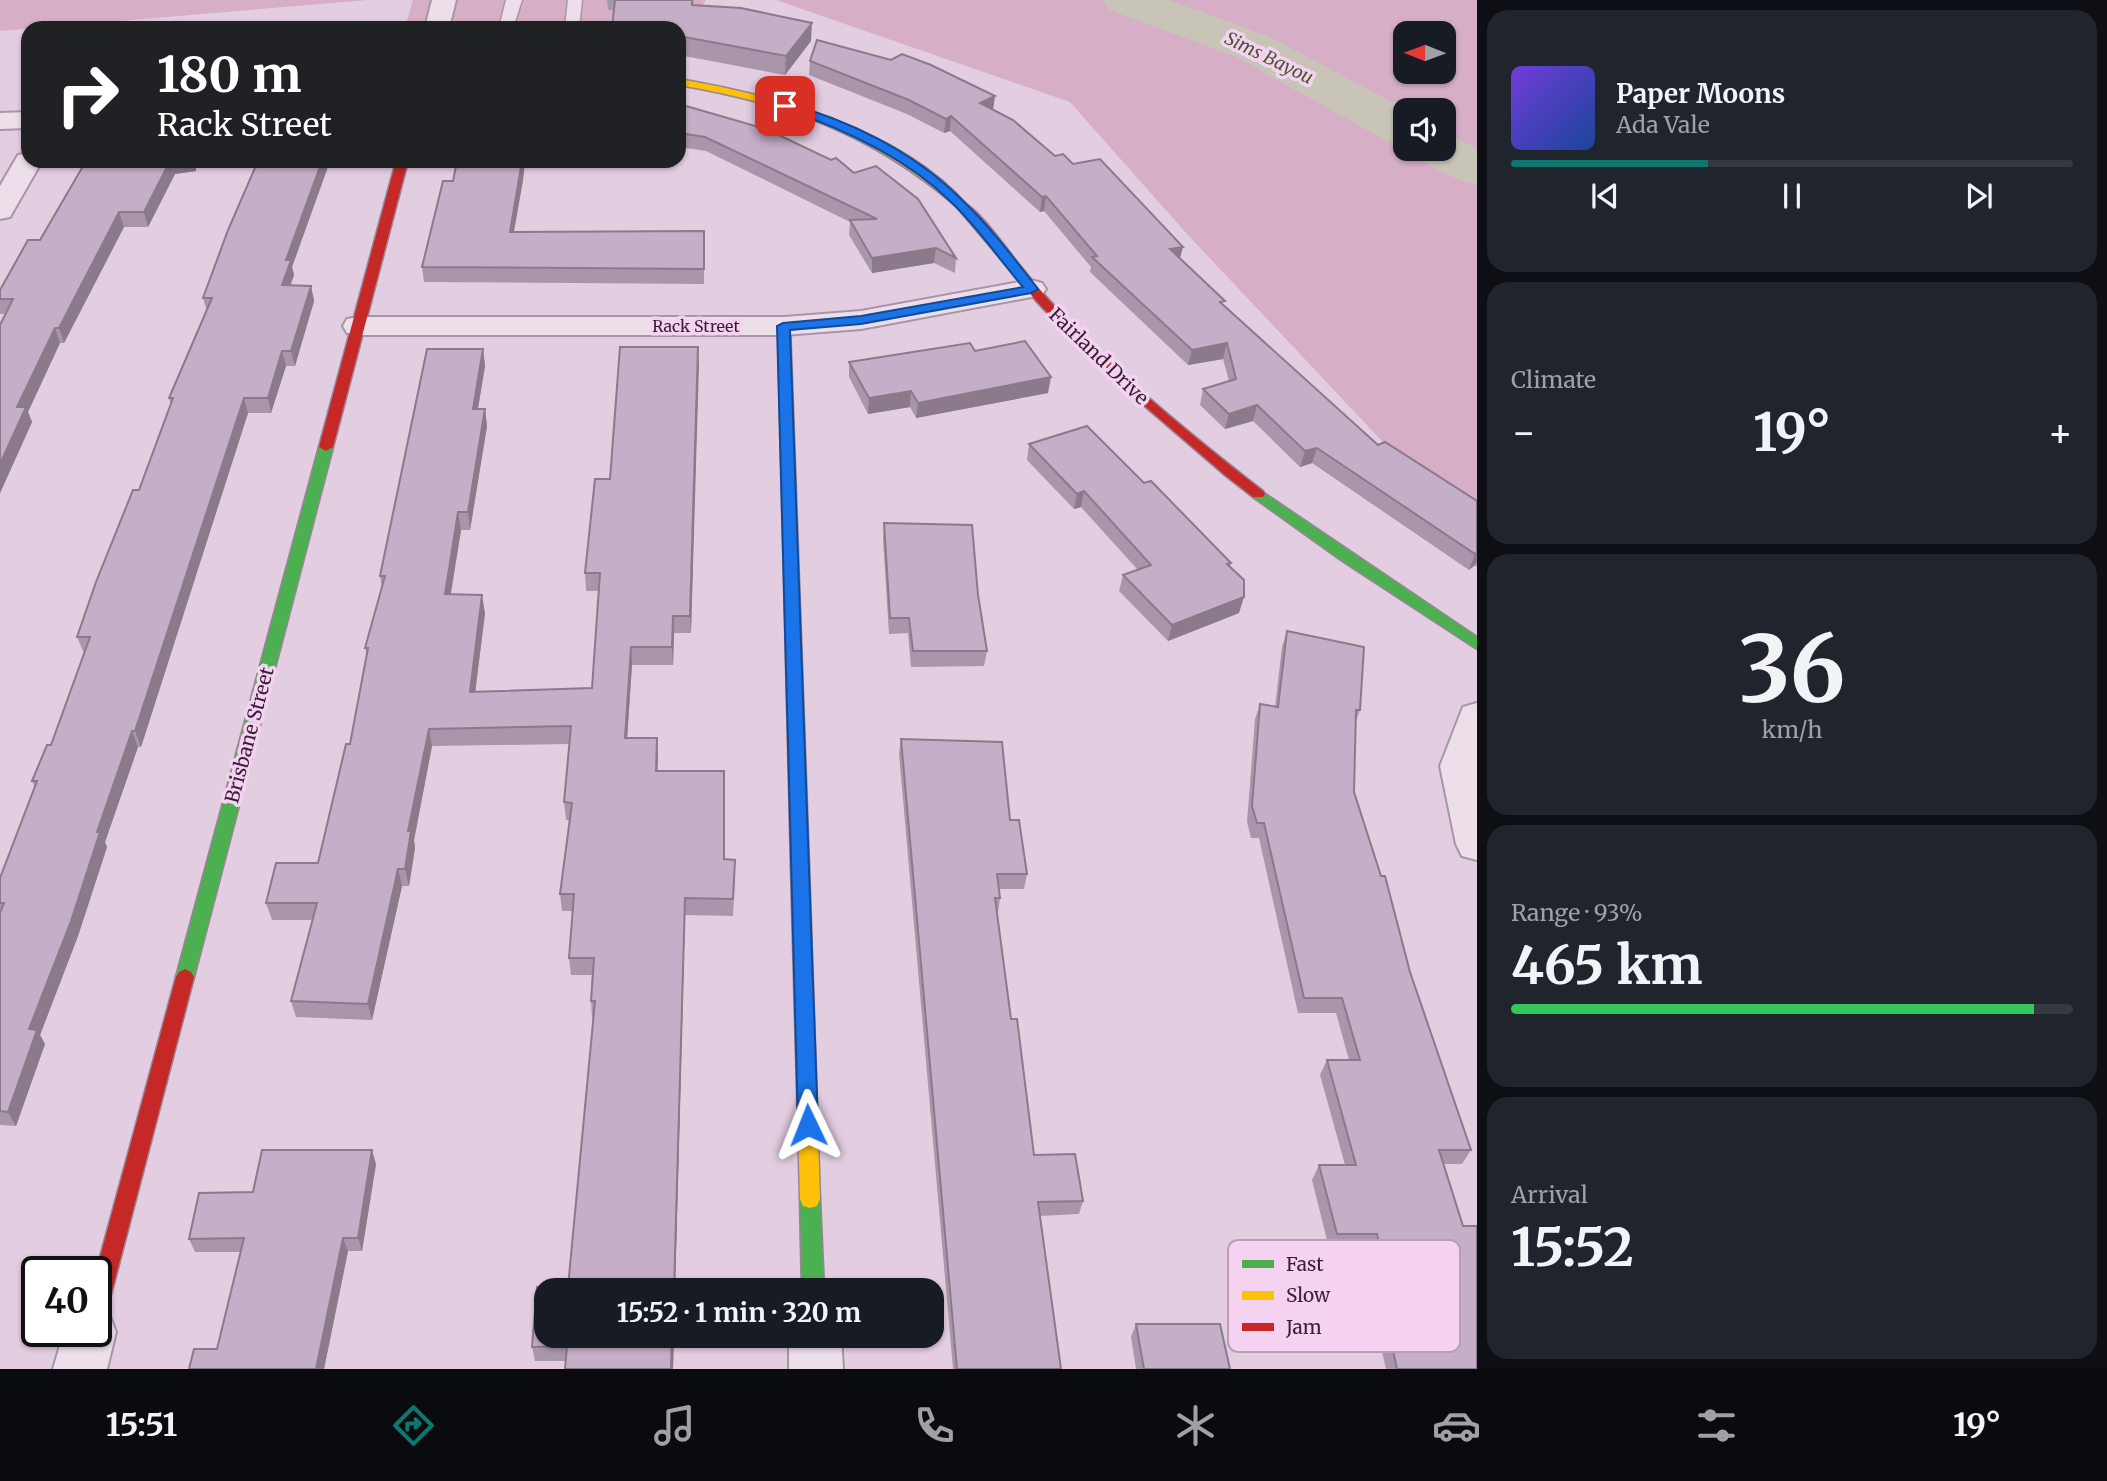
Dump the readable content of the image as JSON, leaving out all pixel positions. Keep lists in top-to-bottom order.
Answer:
{
  "streets": {
    "street": ["Rack Street", "Fairland Drive", "Brisbane Street"]
  },
  "crossings": [
    ["Rack Street", "Fairland Drive"],
    ["Rack Street", "Brisbane Street"]
  ],
  "water": ["Sims Bayou"],
  "legend": ["Fast", "Slow", "Jam"],
  "north": "left",
  "page": {
    "turn": ["180 m", "Rack Street"],
    "song": ["Paper Moons", "Ada Vale"],
    "tile": [
      "Climate",
      ["36", "km/h"],
      ["Range · 93%", "465 km"],
      ["Arrival", "15:52"]
    ],
    "heat": ["−", "19°", "+"],
    "limit": "40",
    "trip": "15:52 · 1 min · 320 m",
    "tabs": ["15:51", "19°"]
  }
}
